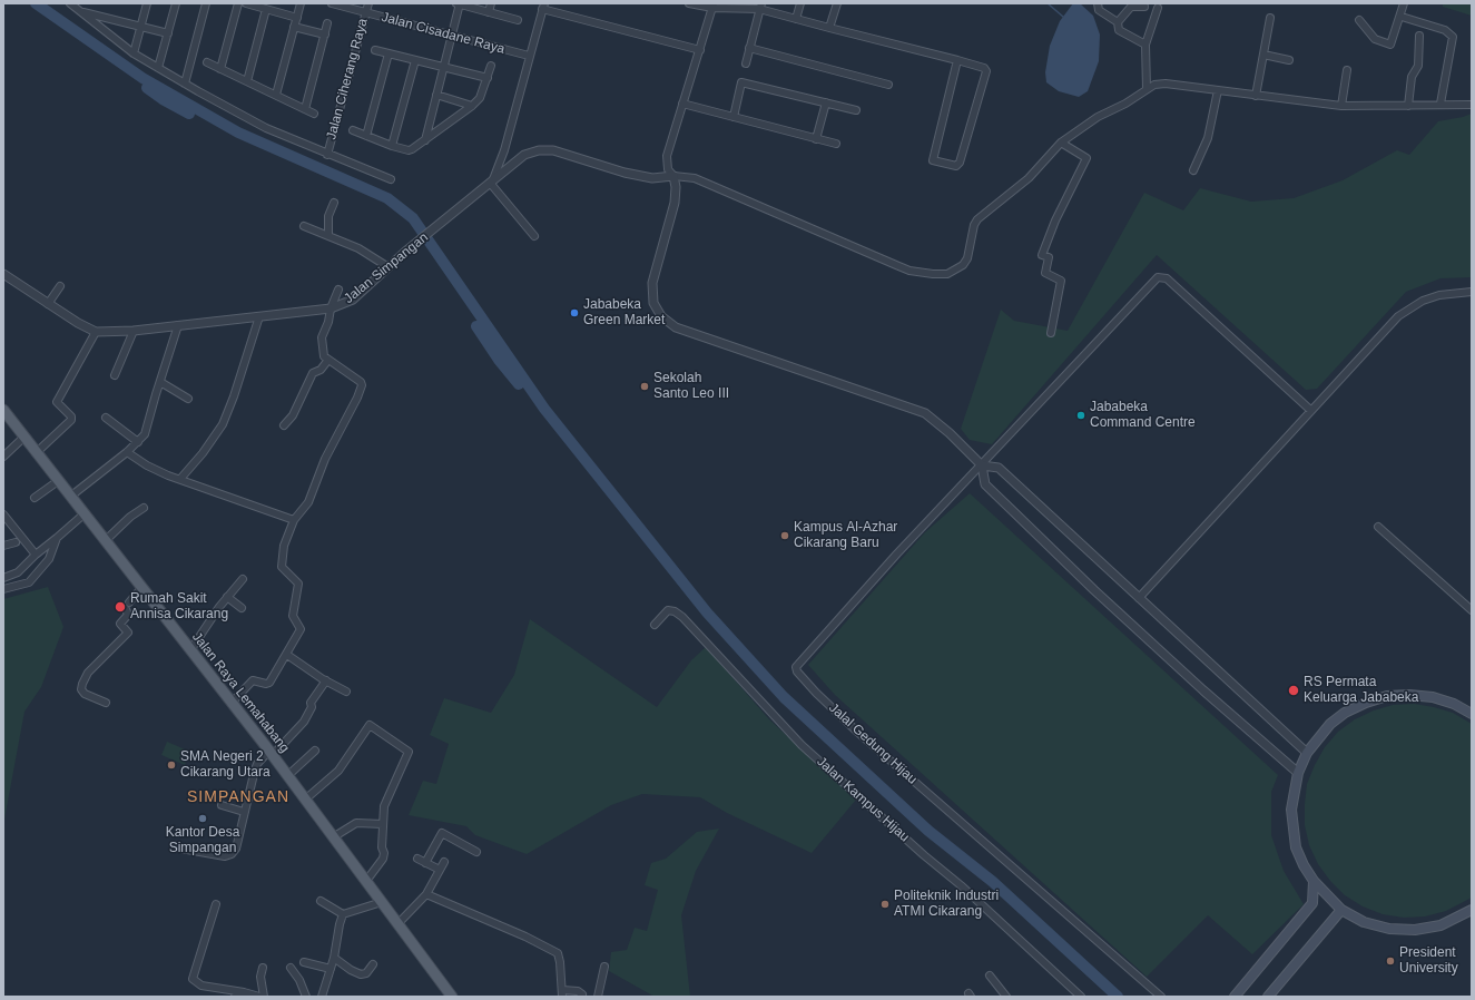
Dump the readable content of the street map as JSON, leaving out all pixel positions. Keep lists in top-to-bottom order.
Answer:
{
  "streets": {
    "main road": ["Jalan Raya Lemahabang"],
    "street": [
      "Jalan Cisadane Raya",
      "Jalan Ciherang Raya",
      "Jalan Simpangan",
      "Jalal Gedung Hijau",
      "Jalan Kampus Hijau"
    ]
  },
  "crossings": [
    ["Jalan Cisadane Raya", "Jalan Ciherang Raya"]
  ],
  "districts": ["SIMPANGAN"],
  "places": [
    "Jababeka Green Market",
    "Sekolah Santo Leo III",
    "Jababeka Command Centre",
    "Kampus Al-Azhar Cikarang Baru",
    "Rumah Sakit Annisa Cikarang",
    "RS Permata Keluarga Jababeka",
    "SMA Negeri 2 Cikarang Utara",
    "Kantor Desa Simpangan",
    "Politeknik Industri ATMI Cikarang",
    "President University"
  ]
}
